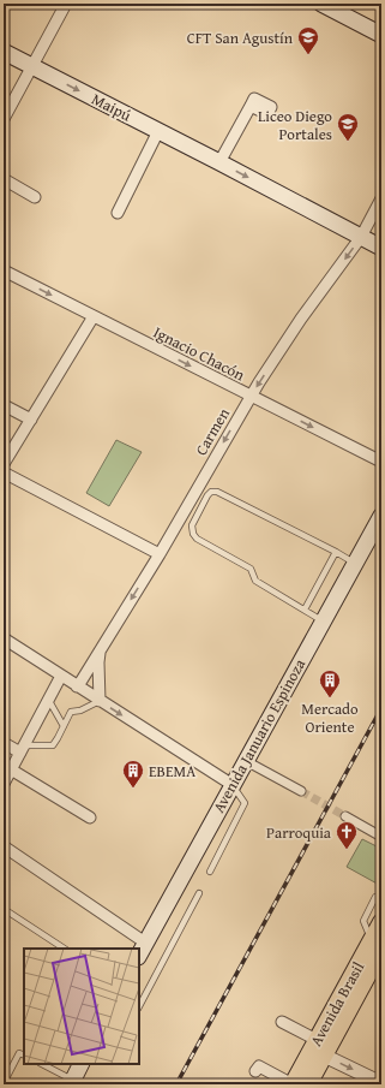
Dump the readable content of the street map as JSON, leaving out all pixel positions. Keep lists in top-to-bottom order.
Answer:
{
  "streets": {
    "main road": ["Maipú", "Avenida Januario Espinoza", "Avenida Brasil"],
    "street": ["Ignacio Chacón", "Carmen"]
  },
  "crossings": [
    ["Maipú", "Carmen"],
    ["Ignacio Chacón", "Carmen"]
  ],
  "one_way": ["Maipú", "Ignacio Chacón", "Carmen"],
  "places": {
    "school or university": ["CFT San Agustín", "Liceo Diego Portales"],
    "building": ["Mercado Oriente", "EBEMA"],
    "church": ["Parroquia"]
  }
}
